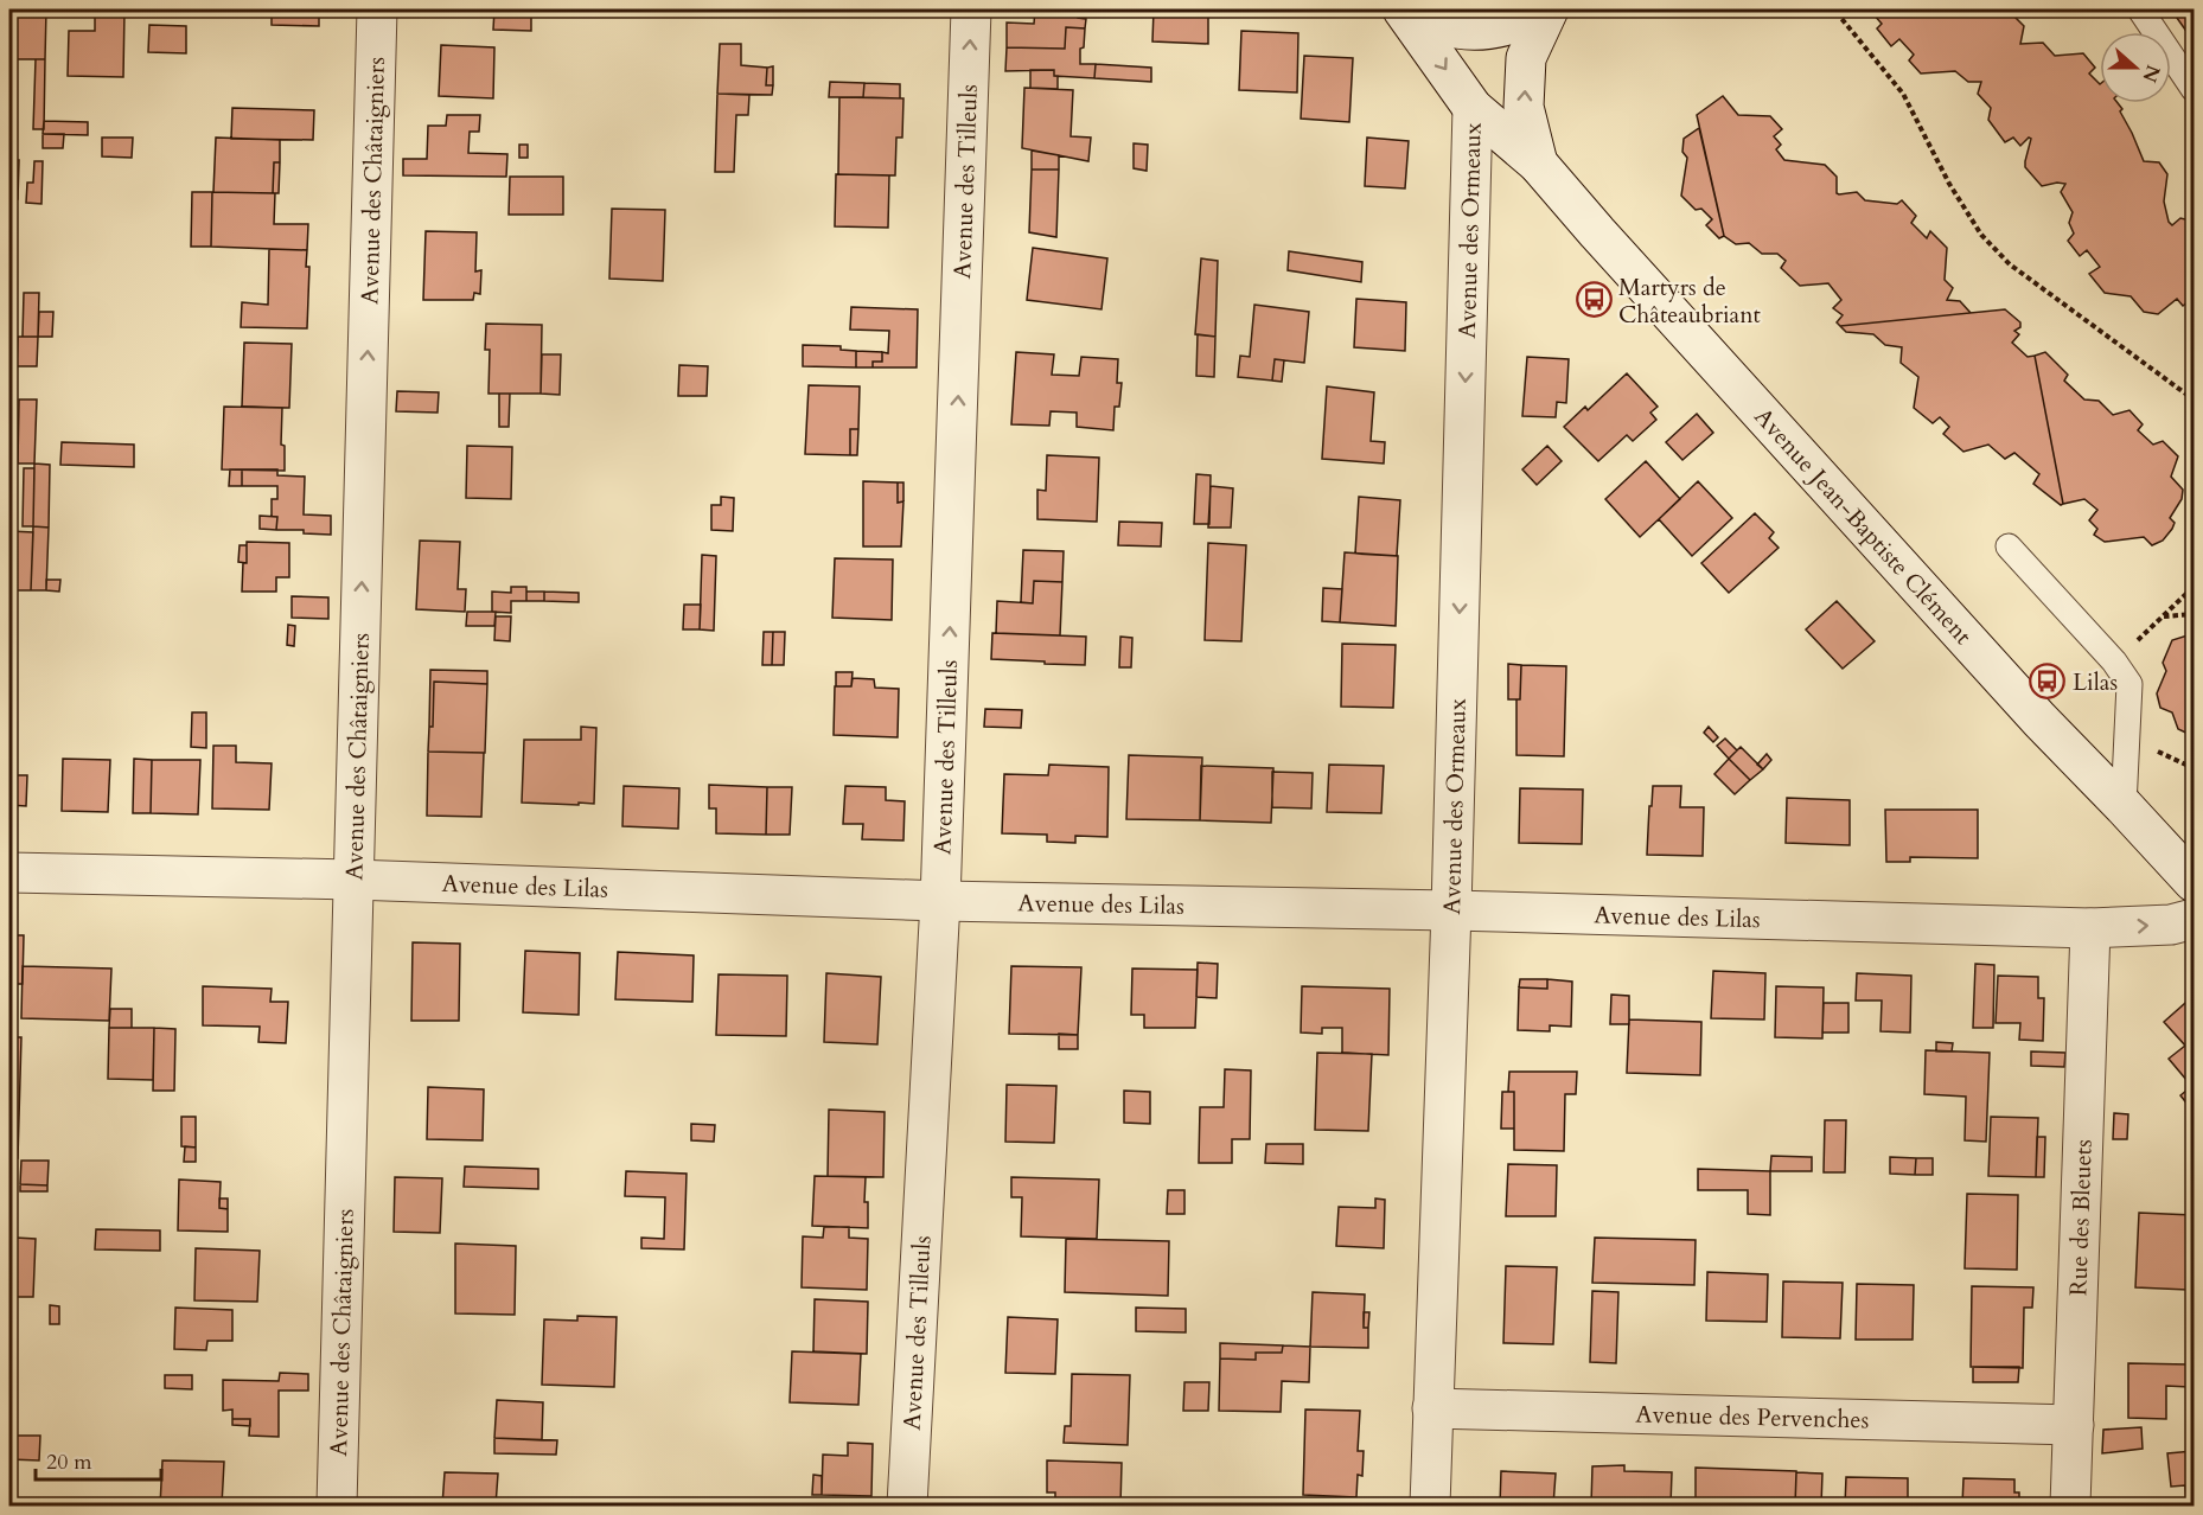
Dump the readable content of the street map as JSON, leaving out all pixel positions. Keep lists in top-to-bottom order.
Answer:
{
  "streets": {
    "street": [
      "Avenue des Châtaigniers",
      "Avenue des Tilleuls",
      "Avenue des Ormeaux",
      "Avenue Jean-Baptiste Clément",
      "Avenue des Lilas",
      "Rue des Bleuets",
      "Avenue des Pervenches"
    ]
  },
  "crossings": [
    ["Avenue des Châtaigniers", "Avenue des Lilas"],
    ["Avenue des Tilleuls", "Avenue des Lilas"],
    ["Avenue des Ormeaux", "Avenue Jean-Baptiste Clément"],
    ["Avenue des Ormeaux", "Avenue des Lilas"],
    ["Avenue des Ormeaux", "Avenue des Pervenches"],
    ["Avenue des Lilas", "Rue des Bleuets"],
    ["Rue des Bleuets", "Avenue des Pervenches"]
  ],
  "one_way": ["Avenue des Châtaigniers", "Avenue des Tilleuls", "Avenue des Ormeaux"],
  "places": {
    "bus stop": ["Martyrs de Châteaubriant", "Lilas"]
  },
  "scale_bar": "20 m",
  "north": "right"
}
